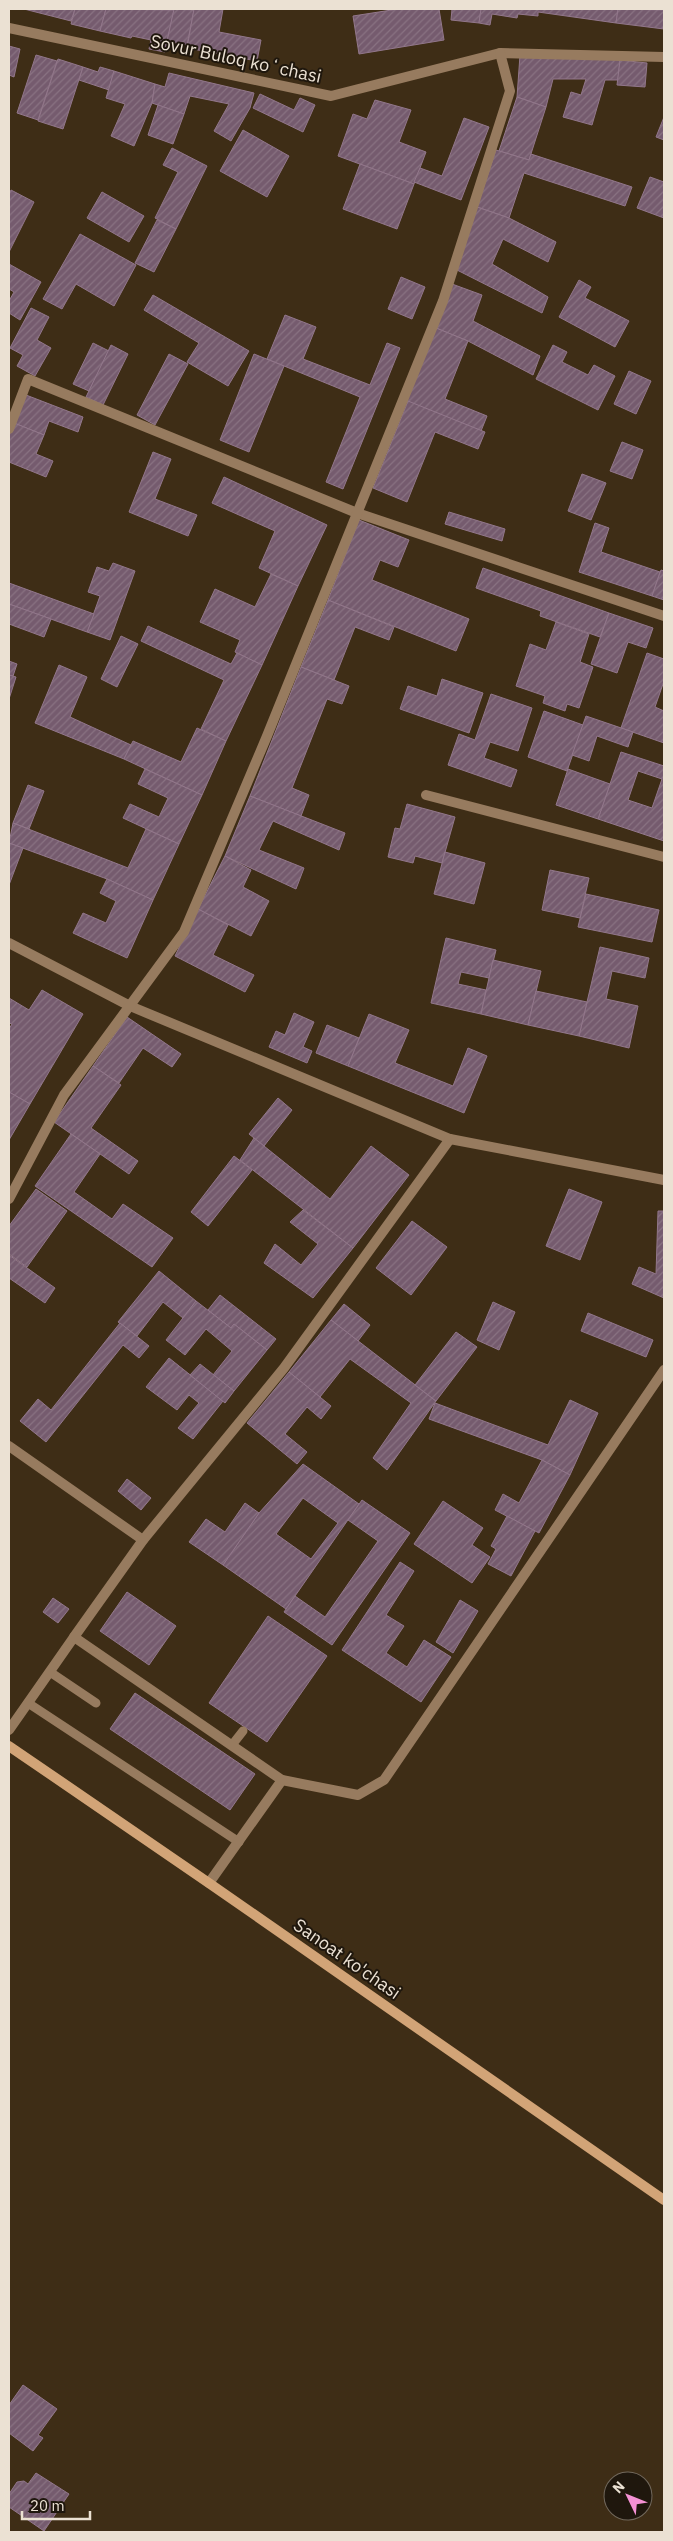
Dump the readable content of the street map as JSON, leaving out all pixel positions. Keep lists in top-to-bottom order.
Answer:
{
  "streets": {
    "main road": ["Sanoat ko'chasi"],
    "street": ["Sovur Buloq koʻchasi"]
  },
  "scale_bar": "20 m",
  "north": "top left"
}
